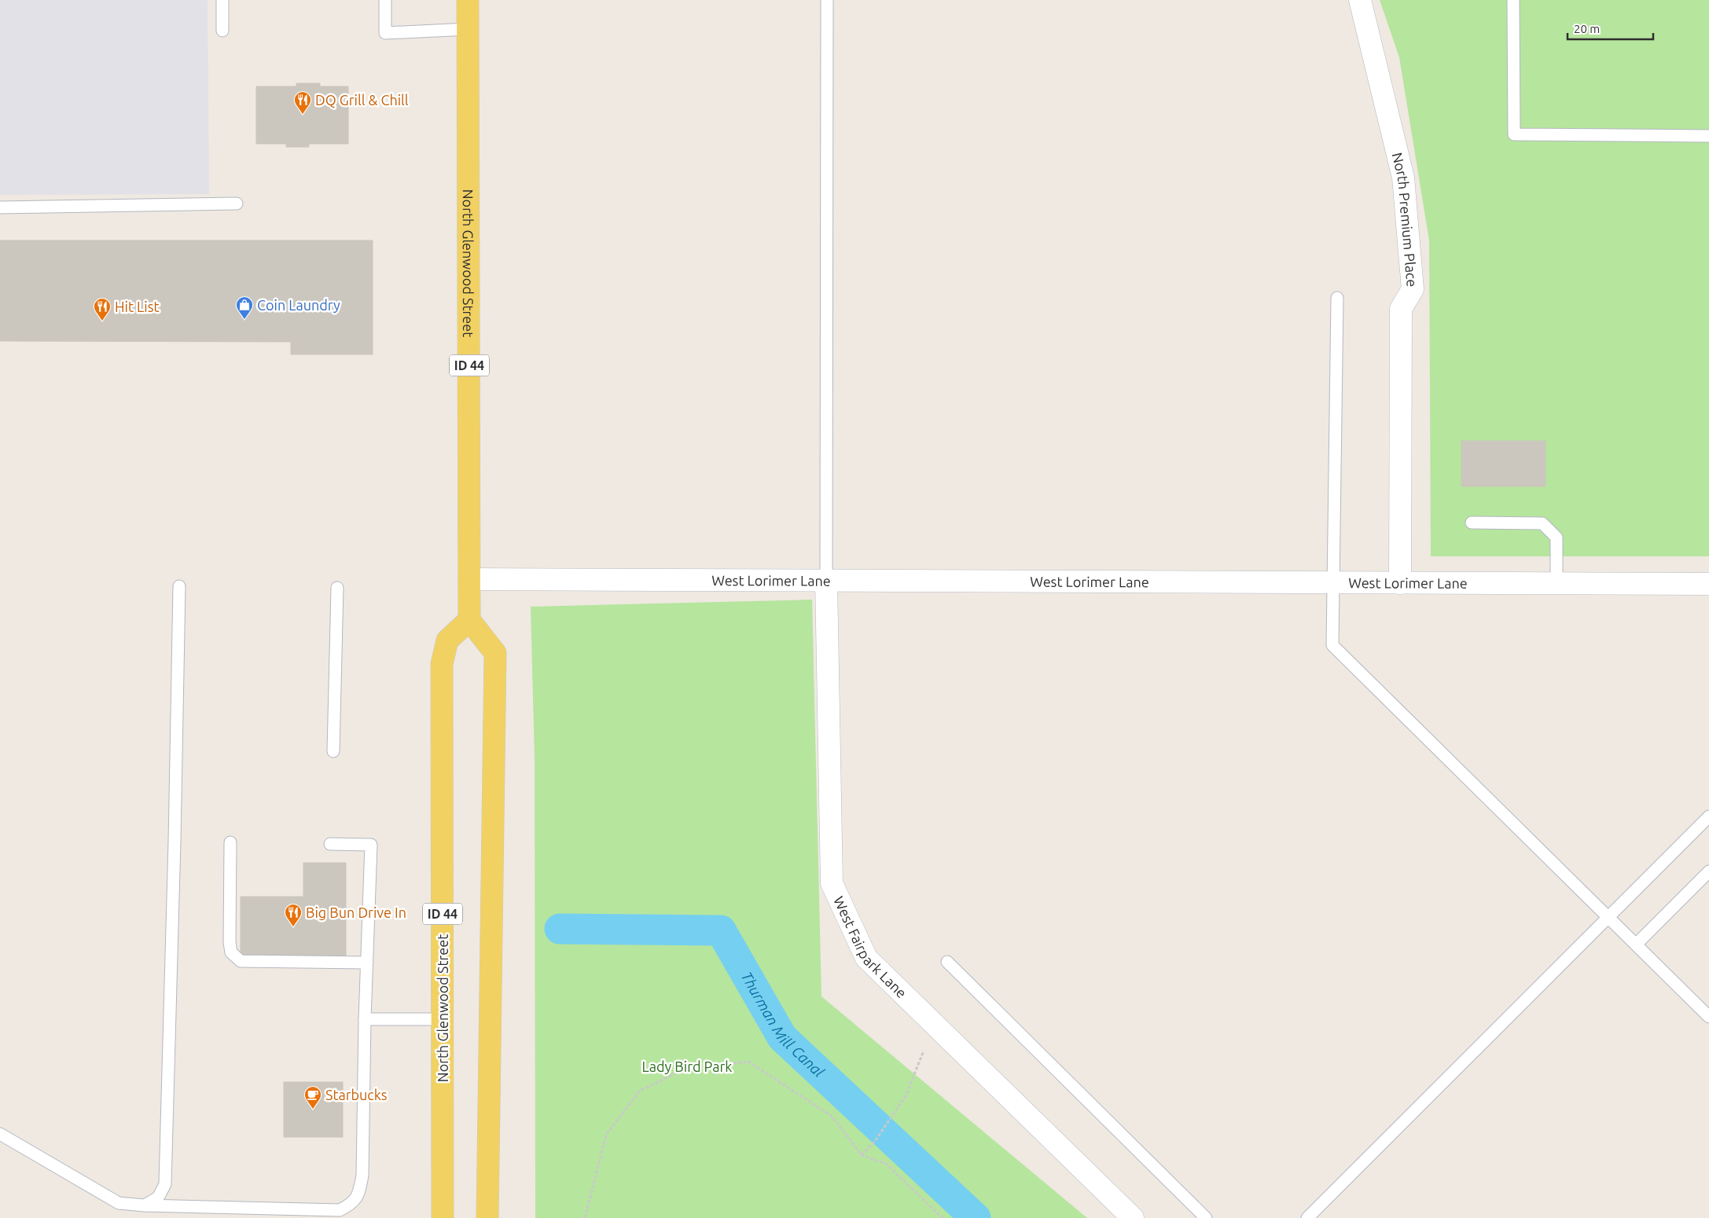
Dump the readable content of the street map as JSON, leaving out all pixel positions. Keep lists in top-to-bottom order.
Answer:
{
  "streets": {
    "main road": ["North Glenwood Street", "ID 44"],
    "street": ["North Premium Place", "West Lorimer Lane", "West Fairpark Lane"]
  },
  "crossings": [
    ["North Premium Place", "West Lorimer Lane"],
    ["North Glenwood Street", "West Lorimer Lane"],
    ["West Lorimer Lane", "West Fairpark Lane"]
  ],
  "water": ["Thurman Mill Canal"],
  "parks": ["Lady Bird Park"],
  "places": {
    "restaurant": ["DQ Grill & Chill", "Hit List", "Big Bun Drive In"],
    "shop": ["Coin Laundry"],
    "cafe": ["Starbucks"]
  },
  "scale_bar": "20 m"
}
